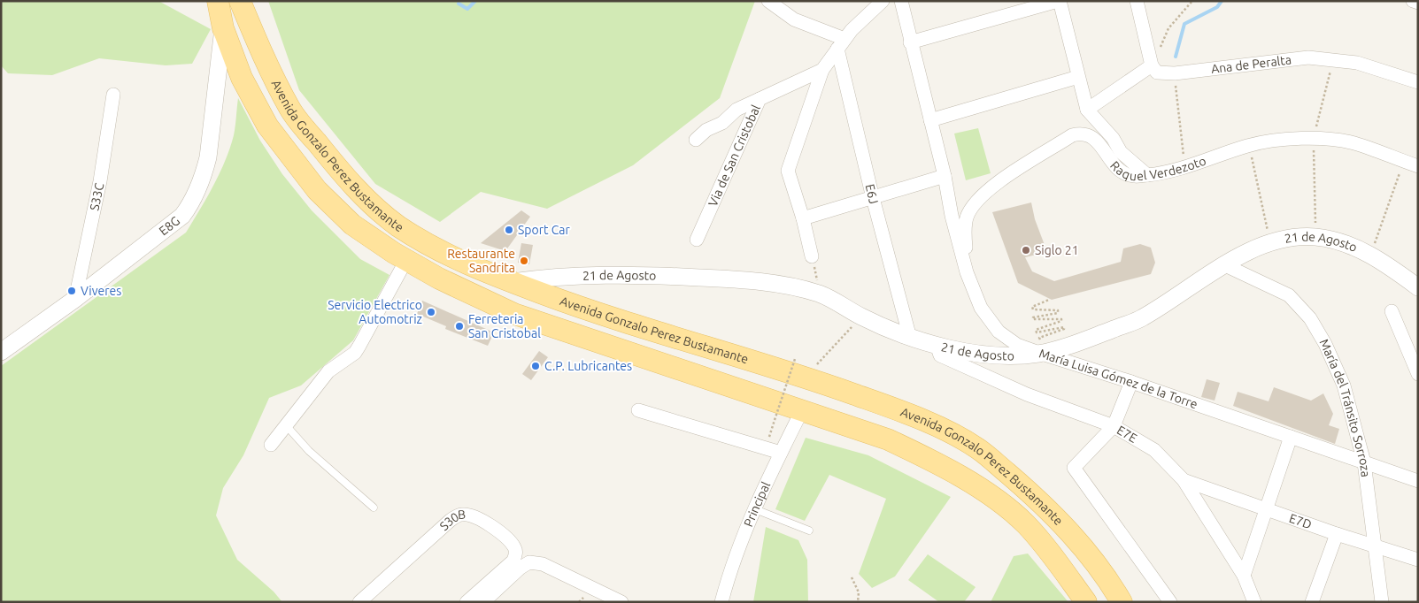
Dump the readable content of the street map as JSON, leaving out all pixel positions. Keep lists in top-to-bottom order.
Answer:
{
  "streets": {
    "main road": ["Avenida Gonzalo Perez Bustamante"],
    "street": [
      "Ana de Peralta",
      "Via de San Cristobal",
      "Raquel Verdezoto",
      "E6J",
      "S33C",
      "E8G",
      "21 de Agosto",
      "María Luisa Gómez de la Torre",
      "María del Tránsito Sorroza",
      "E7E",
      "Principal",
      "E7D",
      "S30B"
    ]
  },
  "crossings": [
    ["Avenida Gonzalo Perez Bustamante", "E8G"],
    ["Avenida Gonzalo Perez Bustamante", "21 de Agosto"],
    ["Avenida Gonzalo Perez Bustamante", "Principal"],
    ["Via de San Cristobal", "E6J"],
    ["Raquel Verdezoto", "María Luisa Gómez de la Torre"],
    ["E6J", "21 de Agosto"],
    ["S33C", "E8G"],
    ["21 de Agosto", "María Luisa Gómez de la Torre"],
    ["21 de Agosto", "María del Tránsito Sorroza"],
    ["21 de Agosto", "E7E"],
    ["María Luisa Gómez de la Torre", "María del Tránsito Sorroza"],
    ["María del Tránsito Sorroza", "E7D"],
    ["E7E", "E7D"]
  ],
  "places": [
    "Sport Car",
    "Siglo 21",
    "Restaurante Sandrita",
    "Viveres",
    "Servicio Electrico Automotriz",
    "Ferreteria San Cristobal",
    "C.P. Lubricantes"
  ]
}
